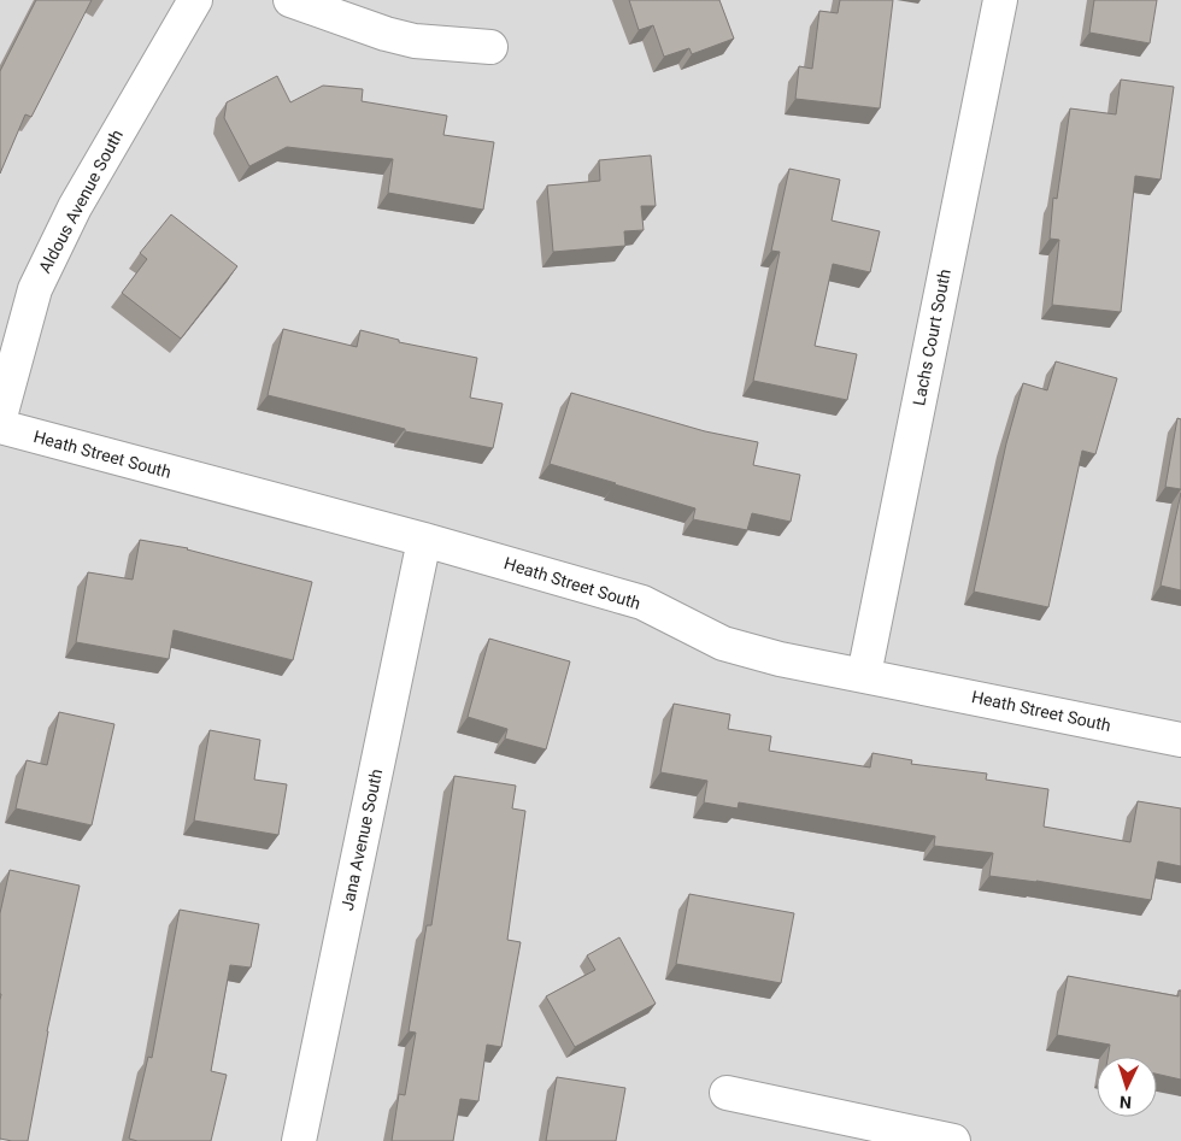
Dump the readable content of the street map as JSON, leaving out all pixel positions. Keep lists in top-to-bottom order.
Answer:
{
  "streets": {
    "street": [
      "Aldous Avenue South",
      "Lachs Court South",
      "Heath Street South",
      "Jana Avenue South"
    ]
  },
  "crossings": [
    ["Lachs Court South", "Heath Street South"],
    ["Heath Street South", "Jana Avenue South"]
  ],
  "north": "bottom"
}
